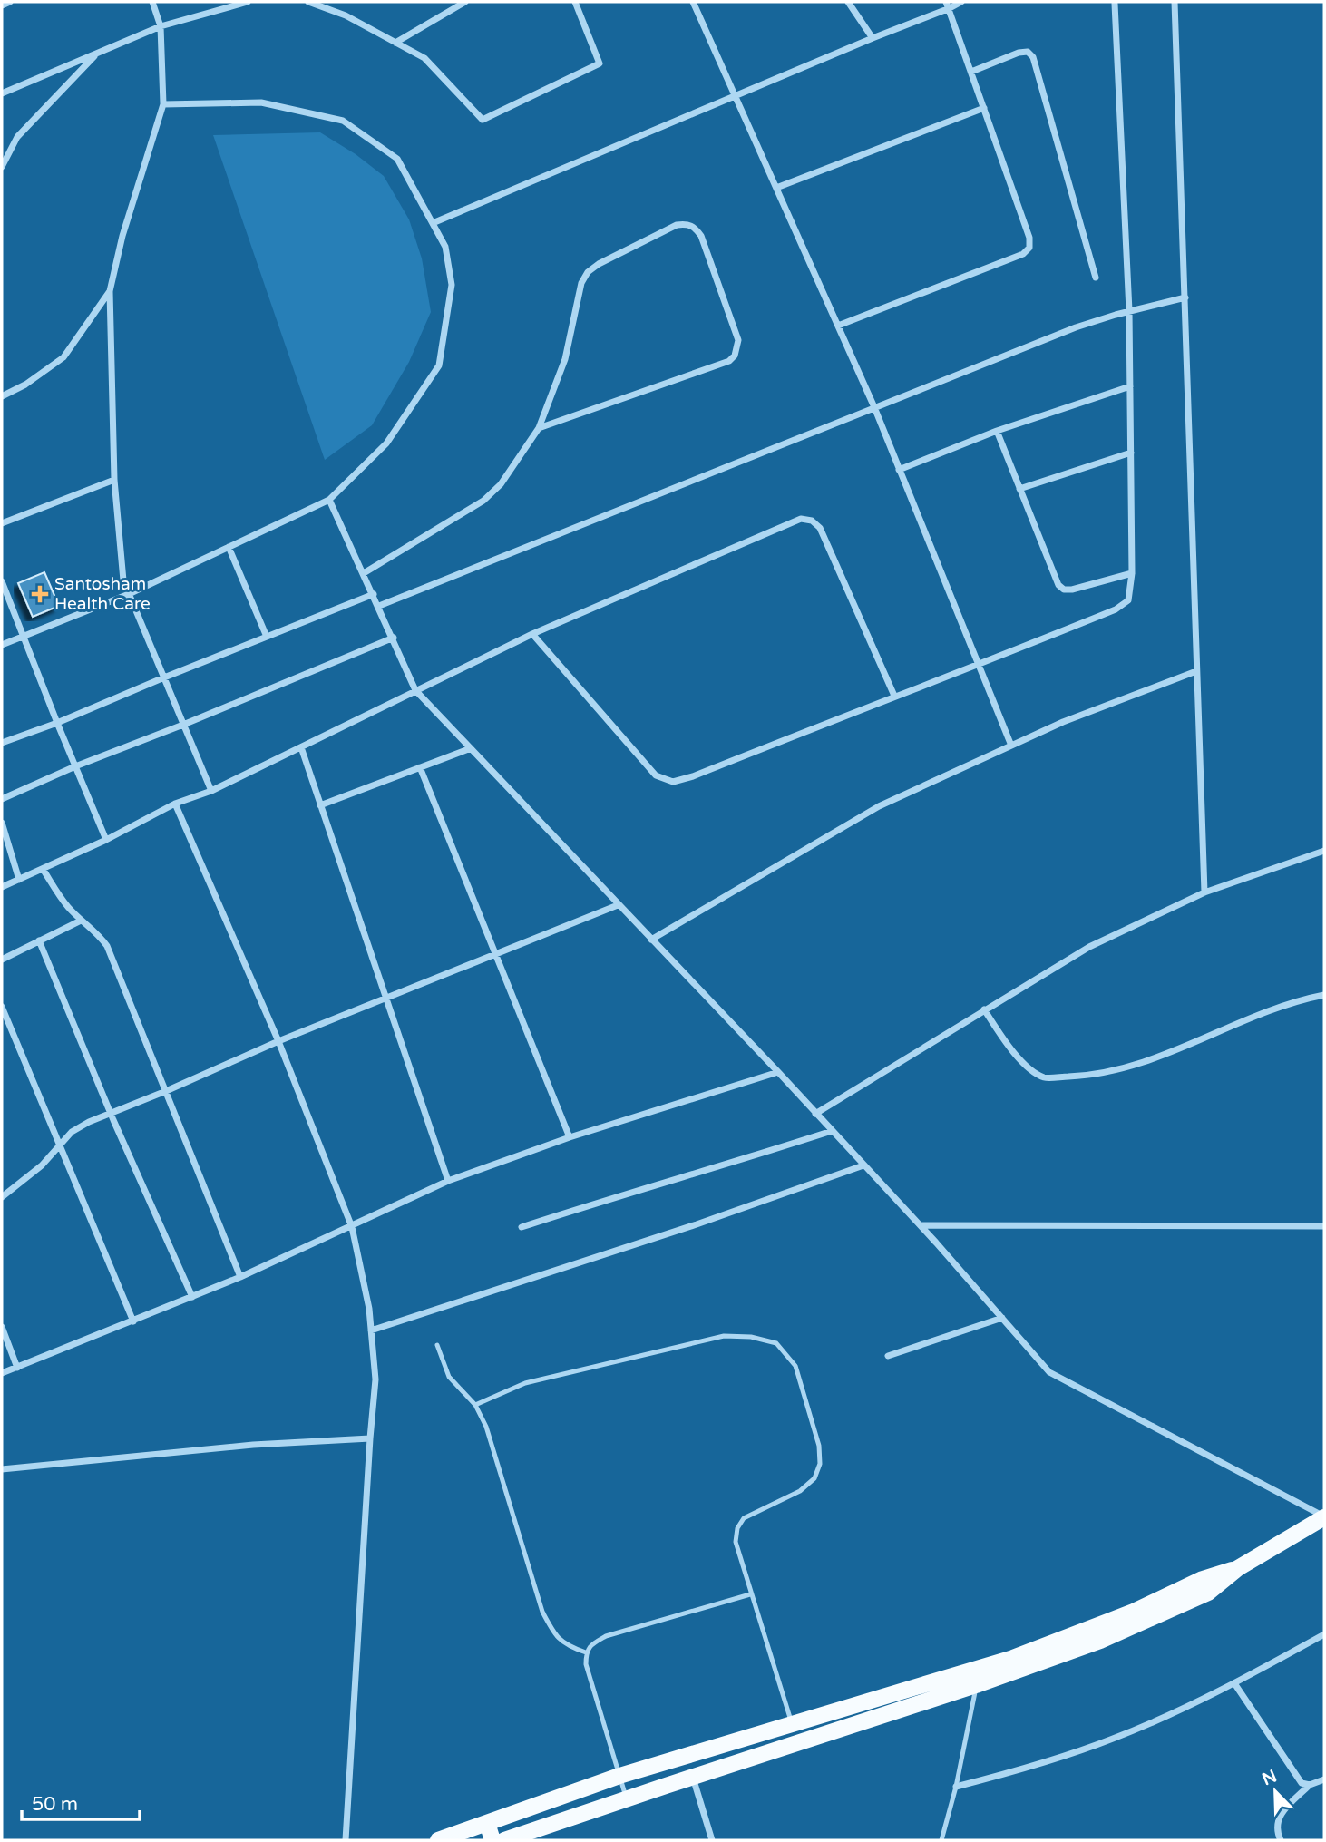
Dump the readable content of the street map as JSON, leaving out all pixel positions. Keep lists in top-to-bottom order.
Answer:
{
  "places": {
    "health": ["Santosham Health Care"]
  },
  "scale_bar": "50 m",
  "north": "top left"
}
